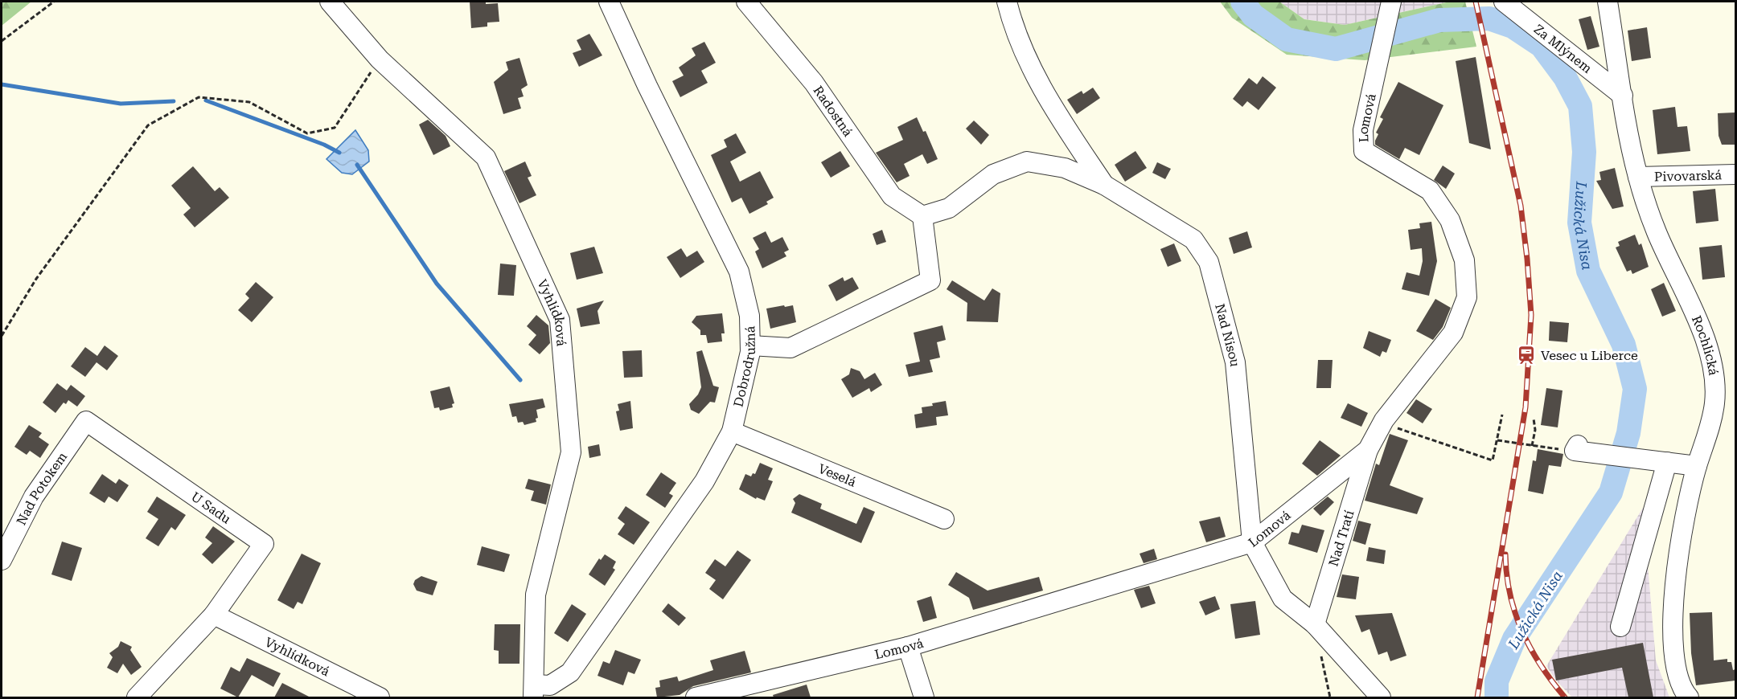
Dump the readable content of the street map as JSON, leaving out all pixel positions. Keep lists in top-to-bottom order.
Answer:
{
  "streets": {
    "street": [
      "Za Mlýnem",
      "Radostná",
      "Lomová",
      "Pivovarská",
      "Vyhlídková",
      "Nad Nisou",
      "Rochlická",
      "Dobrodružná",
      "Veselá",
      "Nad Potokem",
      "U Sadu",
      "Nad Tratí"
    ]
  },
  "crossings": [
    ["Za Mlýnem", "Rochlická"],
    ["Radostná", "Nad Nisou"],
    ["Lomová", "Nad Nisou"],
    ["Lomová", "Nad Tratí"],
    ["Pivovarská", "Rochlická"],
    ["Vyhlídková", "Dobrodružná"],
    ["Vyhlídková", "U Sadu"],
    ["Dobrodružná", "Veselá"],
    ["Nad Potokem", "U Sadu"]
  ],
  "water": ["Lužická Nisa"],
  "places": {
    "station": ["Vesec u Liberce"]
  }
}
